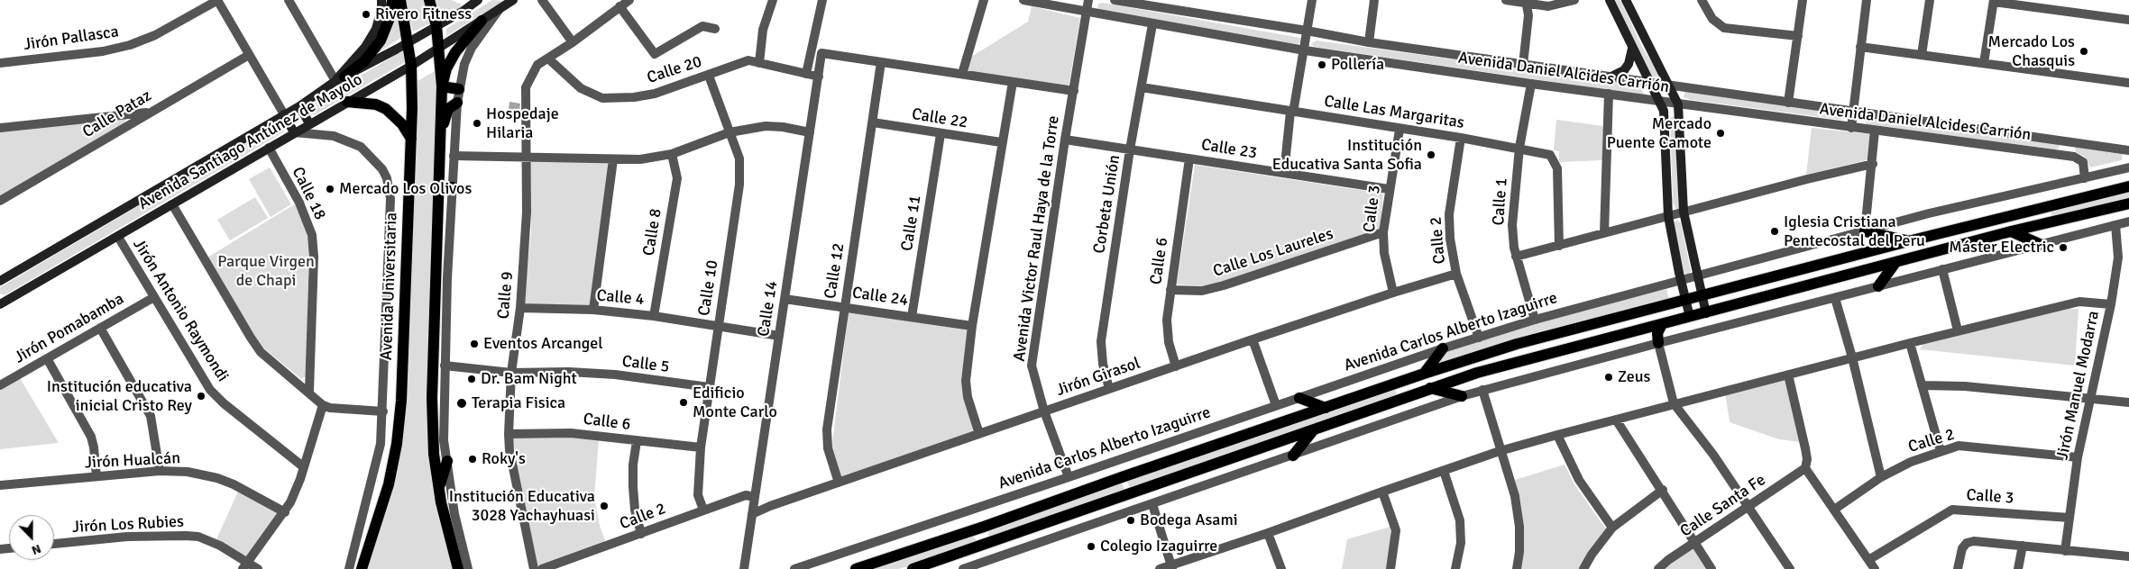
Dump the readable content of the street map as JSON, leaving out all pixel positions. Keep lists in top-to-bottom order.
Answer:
{
  "streets": {
    "main road": ["Avenida Santiago Antúnez de Mayolo", "Avenida Universitaria", "Avenida Carlos Alberto Izaguirre"],
    "street": [
      "Jirón Pallasca",
      "Calle 20",
      "Avenida Daniel Alcides Carrión",
      "Calle Las Margaritas",
      "Calle Pataz",
      "Calle 22",
      "Calle 23",
      "Calle 18",
      "Calle 1",
      "Corbeta Unión",
      "Calle 3",
      "Calle 11",
      "Calle 8",
      "Avenida Victor Raul Haya de la Torre",
      "Calle 2",
      "Calle Los Laureles",
      "Calle 6",
      "Calle 12",
      "Calle 10",
      "Calle 9",
      "Calle 24",
      "Calle 4",
      "Calle 14",
      "Jirón Antonio Raymondi",
      "Jirón Pomabamba",
      "Calle 5",
      "Jirón Girasol",
      "Jirón Manuel Modarra",
      "Jirón Hualcán",
      "Calle Santa Fe",
      "Jirón Los Rubies"
    ]
  },
  "crossings": [
    ["Calle 20", "Calle 10"],
    ["Calle 20", "Calle 9"],
    ["Calle 20", "Calle 14"],
    ["Avenida Daniel Alcides Carrión", "Calle 1"],
    ["Avenida Daniel Alcides Carrión", "Corbeta Unión"],
    ["Avenida Daniel Alcides Carrión", "Avenida Victor Raul Haya de la Torre"],
    ["Avenida Daniel Alcides Carrión", "Avenida Carlos Alberto Izaguirre"],
    ["Calle Las Margaritas", "Calle 1"],
    ["Calle Las Margaritas", "Corbeta Unión"],
    ["Calle Las Margaritas", "Calle 3"],
    ["Calle Las Margaritas", "Calle 2"],
    ["Calle 22", "Calle 11"],
    ["Calle 22", "Calle 12"],
    ["Avenida Santiago Antúnez de Mayolo", "Calle 18"],
    ["Avenida Santiago Antúnez de Mayolo", "Avenida Universitaria"],
    ["Avenida Santiago Antúnez de Mayolo", "Jirón Antonio Raymondi"],
    ["Calle 23", "Corbeta Unión"],
    ["Calle 23", "Calle 3"],
    ["Calle 23", "Avenida Victor Raul Haya de la Torre"],
    ["Calle 23", "Calle 6"],
    ["Calle 1", "Avenida Carlos Alberto Izaguirre"],
    ["Corbeta Unión", "Jirón Girasol"],
    ["Calle 3", "Calle Los Laureles"],
    ["Calle 3", "Jirón Girasol"],
    ["Calle 3", "Jirón Manuel Modarra"],
    ["Calle 11", "Calle 24"],
    ["Calle 8", "Calle 4"],
    ["Avenida Victor Raul Haya de la Torre", "Avenida Carlos Alberto Izaguirre"],
    ["Avenida Victor Raul Haya de la Torre", "Jirón Girasol"],
    ["Calle 2", "Calle 10"],
    ["Calle 2", "Calle 14"],
    ["Calle 2", "Avenida Carlos Alberto Izaguirre"],
    ["Calle 2", "Jirón Girasol"],
    ["Calle 2", "Jirón Manuel Modarra"],
    ["Calle Los Laureles", "Calle 6"],
    ["Calle 6", "Calle 10"],
    ["Calle 6", "Calle 9"],
    ["Calle 6", "Jirón Girasol"],
    ["Calle 12", "Calle 24"],
    ["Calle 12", "Calle 14"],
    ["Calle 12", "Jirón Girasol"],
    ["Calle 10", "Calle 4"],
    ["Calle 10", "Calle 5"],
    ["Calle 9", "Calle 4"],
    ["Calle 9", "Calle 5"],
    ["Calle 24", "Calle 14"],
    ["Calle 14", "Jirón Girasol"],
    ["Jirón Antonio Raymondi", "Jirón Pomabamba"]
  ],
  "parks": ["Parque Virgen de Chapi"],
  "places": [
    "Rivero Fitness",
    "Mercado Los Chasquis",
    "Pollería",
    "Hospedaje Hilaria",
    "Mercado Puente Camote",
    "Institución Educativa Santa Sofia",
    "Mercado Los Olivos",
    "Iglesia Cristiana Pentecostal del Peru",
    "Máster Electric",
    "Eventos Arcangel",
    "Zeus",
    "Dr. Bam Night",
    "Institución educativa inicial Cristo Rey",
    "Edificio Monte Carlo",
    "Terapia Fisica",
    "Roky's",
    "Institución Educativa 3028 Yachayhuasi",
    "Bodega Asami",
    "Colegio Izaguirre"
  ],
  "north": "bottom"
}
